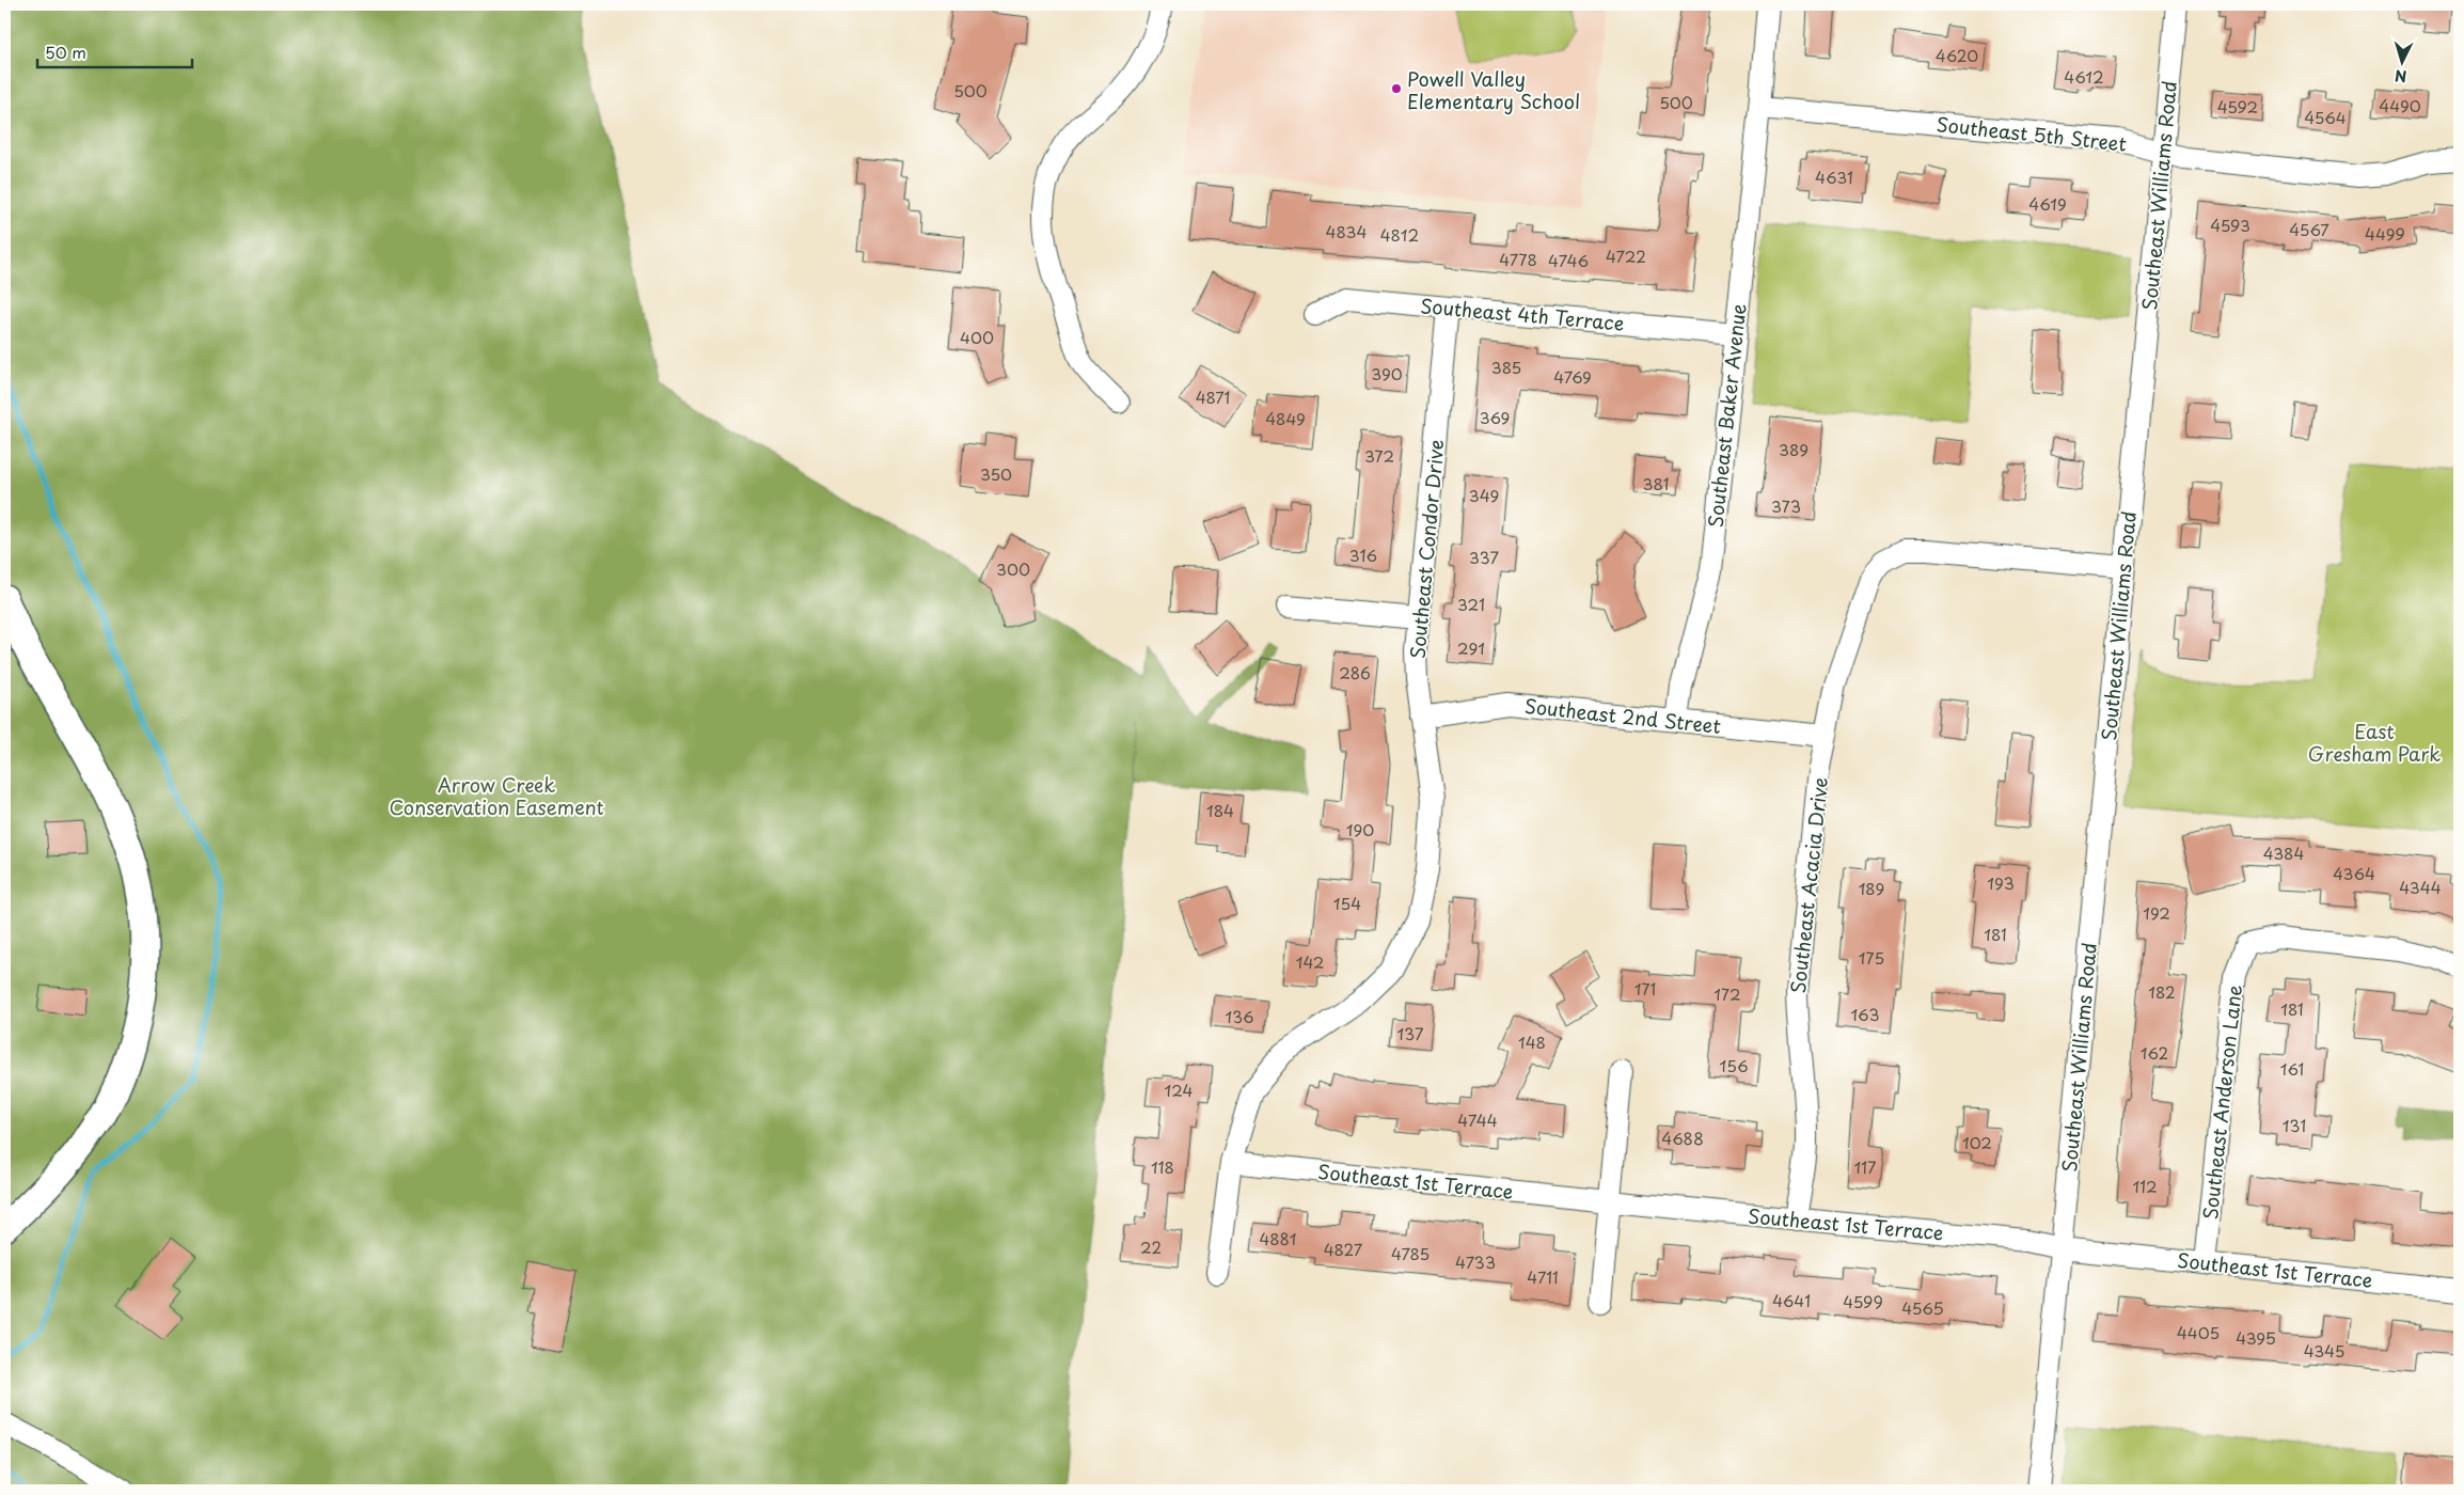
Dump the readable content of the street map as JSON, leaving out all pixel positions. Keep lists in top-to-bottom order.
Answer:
{
  "streets": {
    "street": [
      "Southeast 5th Street",
      "Southeast Williams Road",
      "Southeast 4th Terrace",
      "Southeast Baker Avenue",
      "Southeast Condor Drive",
      "Southeast 2nd Street",
      "Southeast Acacia Drive",
      "Southeast Anderson Lane",
      "Southeast 1st Terrace"
    ]
  },
  "crossings": [
    ["Southeast 5th Street", "Southeast Williams Road"],
    ["Southeast 5th Street", "Southeast Baker Avenue"],
    ["Southeast Williams Road", "Southeast Acacia Drive"],
    ["Southeast Williams Road", "Southeast 1st Terrace"],
    ["Southeast 4th Terrace", "Southeast Baker Avenue"],
    ["Southeast 4th Terrace", "Southeast Condor Drive"],
    ["Southeast Baker Avenue", "Southeast 2nd Street"],
    ["Southeast Condor Drive", "Southeast 2nd Street"],
    ["Southeast Condor Drive", "Southeast 1st Terrace"],
    ["Southeast 2nd Street", "Southeast Acacia Drive"],
    ["Southeast Acacia Drive", "Southeast 1st Terrace"],
    ["Southeast Anderson Lane", "Southeast 1st Terrace"]
  ],
  "parks": ["East Gresham Park", "Arrow Creek Conservation Easement"],
  "places": ["Powell Valley Elementary School"],
  "house_numbers": [
    "4620",
    "4612",
    "500",
    "500",
    "4490",
    "4592",
    "4564",
    "4631",
    "4619",
    "4593",
    "4567",
    "4834",
    "4499",
    "4812",
    "4722",
    "4778",
    "4746",
    "400",
    "385",
    "390",
    "4769",
    "4871",
    "369",
    "4849",
    "389",
    "372",
    "350",
    "381",
    "349",
    "373",
    "316",
    "337",
    "300",
    "321",
    "291",
    "286",
    "184",
    "190",
    "4384",
    "4364",
    "193",
    "4344",
    "189",
    "154",
    "192",
    "181",
    "175",
    "142",
    "171",
    "182",
    "172",
    "181",
    "163",
    "136",
    "137",
    "148",
    "162",
    "156",
    "161",
    "124",
    "4744",
    "131",
    "4688",
    "102",
    "118",
    "117",
    "112",
    "4881",
    "22",
    "4827",
    "4785",
    "4733",
    "4711",
    "4641",
    "4599",
    "4565",
    "4405",
    "4395",
    "4345"
  ],
  "scale_bar": "50 m",
  "north": "bottom"
}
